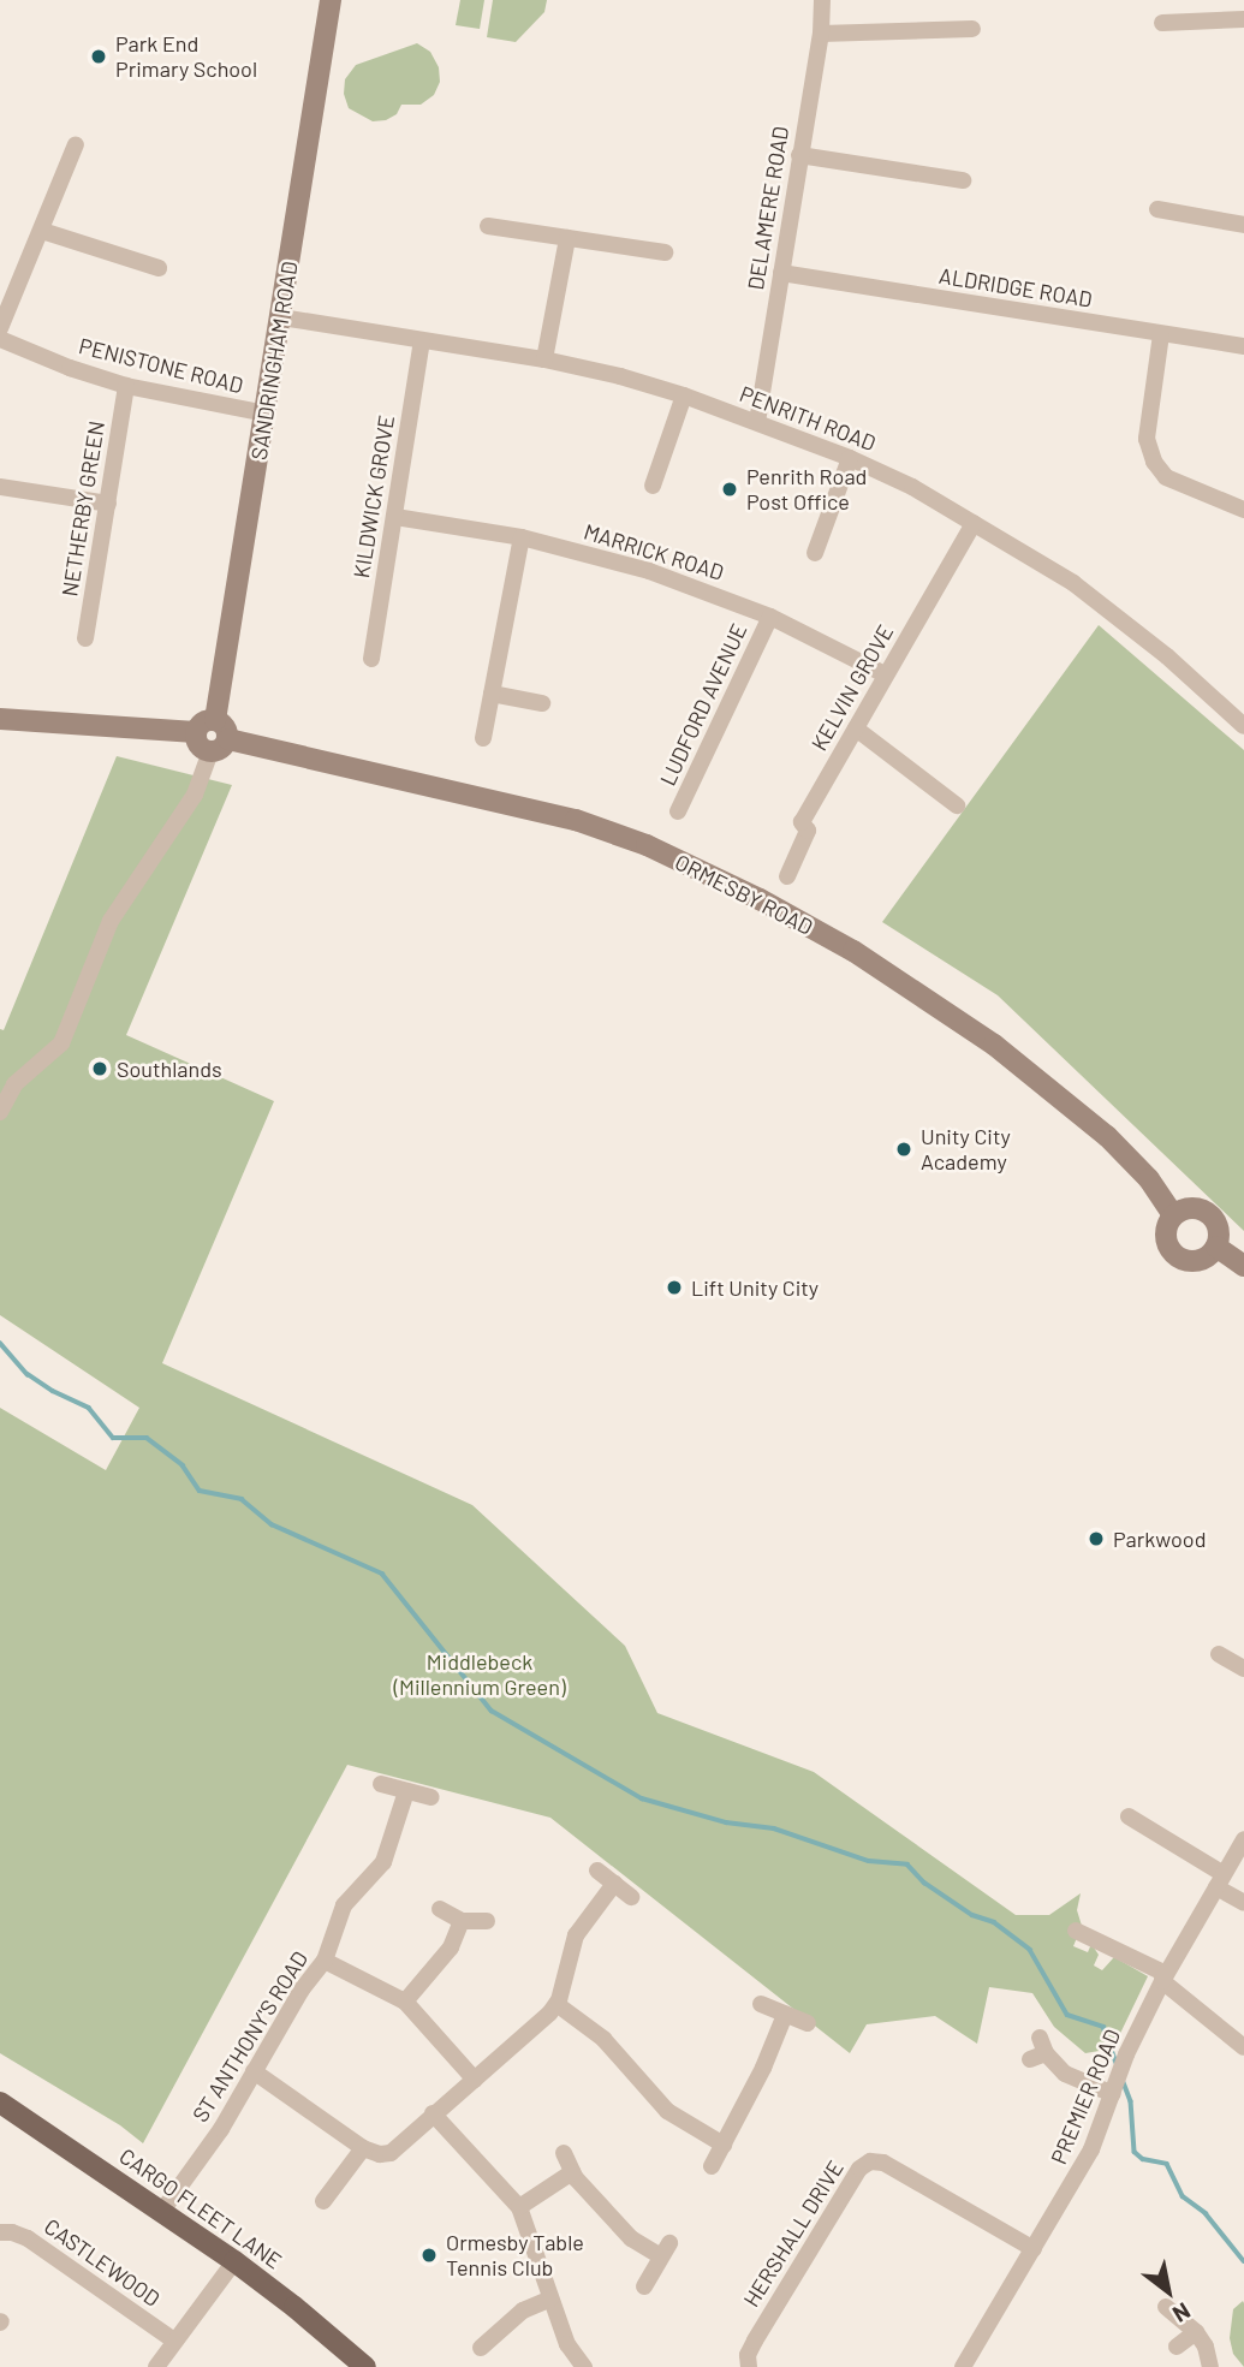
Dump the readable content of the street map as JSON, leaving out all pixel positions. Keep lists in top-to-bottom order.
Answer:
{
  "streets": {
    "main road": ["CARGO FLEET LANE"],
    "street": [
      "DELAMERE ROAD",
      "ALDRIDGE ROAD",
      "SANDRINGHAM ROAD",
      "PENISTONE ROAD",
      "PENRITH ROAD",
      "KILDWICK GROVE",
      "NETHERBY GREEN",
      "MARRICK ROAD",
      "KELVIN GROVE",
      "LUDFORD AVENUE",
      "ORMESBY ROAD",
      "ST ANTHONY'S ROAD",
      "PREMIER ROAD",
      "HERSHALL DRIVE",
      "CASTLEWOOD"
    ]
  },
  "crossings": [
    ["DELAMERE ROAD", "ALDRIDGE ROAD"],
    ["DELAMERE ROAD", "PENRITH ROAD"],
    ["SANDRINGHAM ROAD", "PENISTONE ROAD"],
    ["SANDRINGHAM ROAD", "PENRITH ROAD"],
    ["SANDRINGHAM ROAD", "ORMESBY ROAD"],
    ["PENISTONE ROAD", "NETHERBY GREEN"],
    ["PENRITH ROAD", "KILDWICK GROVE"],
    ["PENRITH ROAD", "KELVIN GROVE"],
    ["KILDWICK GROVE", "MARRICK ROAD"],
    ["MARRICK ROAD", "KELVIN GROVE"],
    ["MARRICK ROAD", "LUDFORD AVENUE"],
    ["ST ANTHONY'S ROAD", "CARGO FLEET LANE"],
    ["PREMIER ROAD", "HERSHALL DRIVE"]
  ],
  "parks": ["Middlebeck (Millennium Green)"],
  "places": [
    "Park End Primary School",
    "Penrith Road Post Office",
    "Southlands",
    "Unity City Academy",
    "Lift Unity City",
    "Parkwood",
    "Ormesby Table Tennis Club"
  ],
  "north": "bottom right"
}
